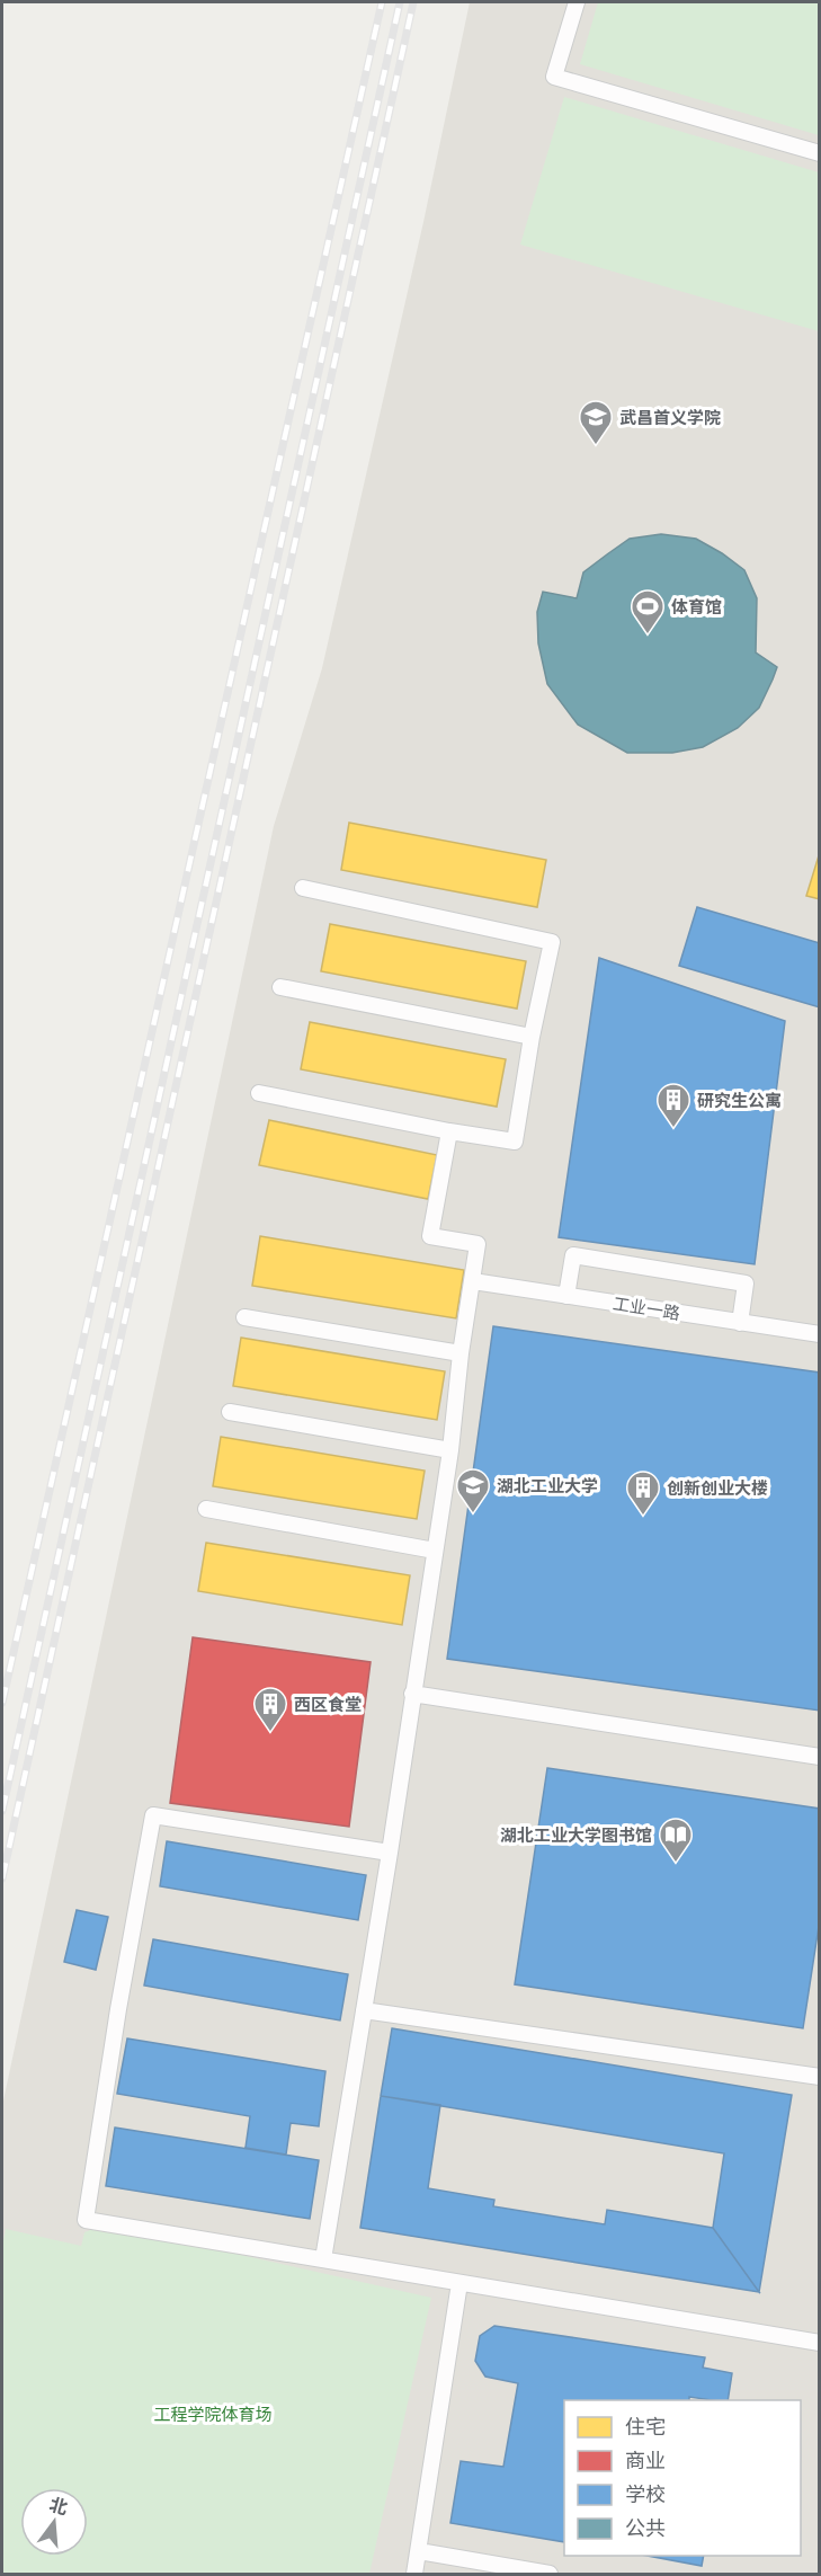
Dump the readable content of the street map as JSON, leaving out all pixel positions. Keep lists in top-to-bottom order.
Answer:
{
  "streets": {
    "street": ["工业一路"]
  },
  "parks": ["工程学院体育场"],
  "places": {
    "school or university": ["武昌首义学院", "湖北工业大学"],
    "sports": ["体育馆"],
    "building": ["研究生公寓", "创新创业大楼", "西区食堂"],
    "library": ["湖北工业大学图书馆"]
  },
  "legend": [
    "住宅",
    "商业",
    "学校",
    "公共"
  ],
  "north": "top"
}
